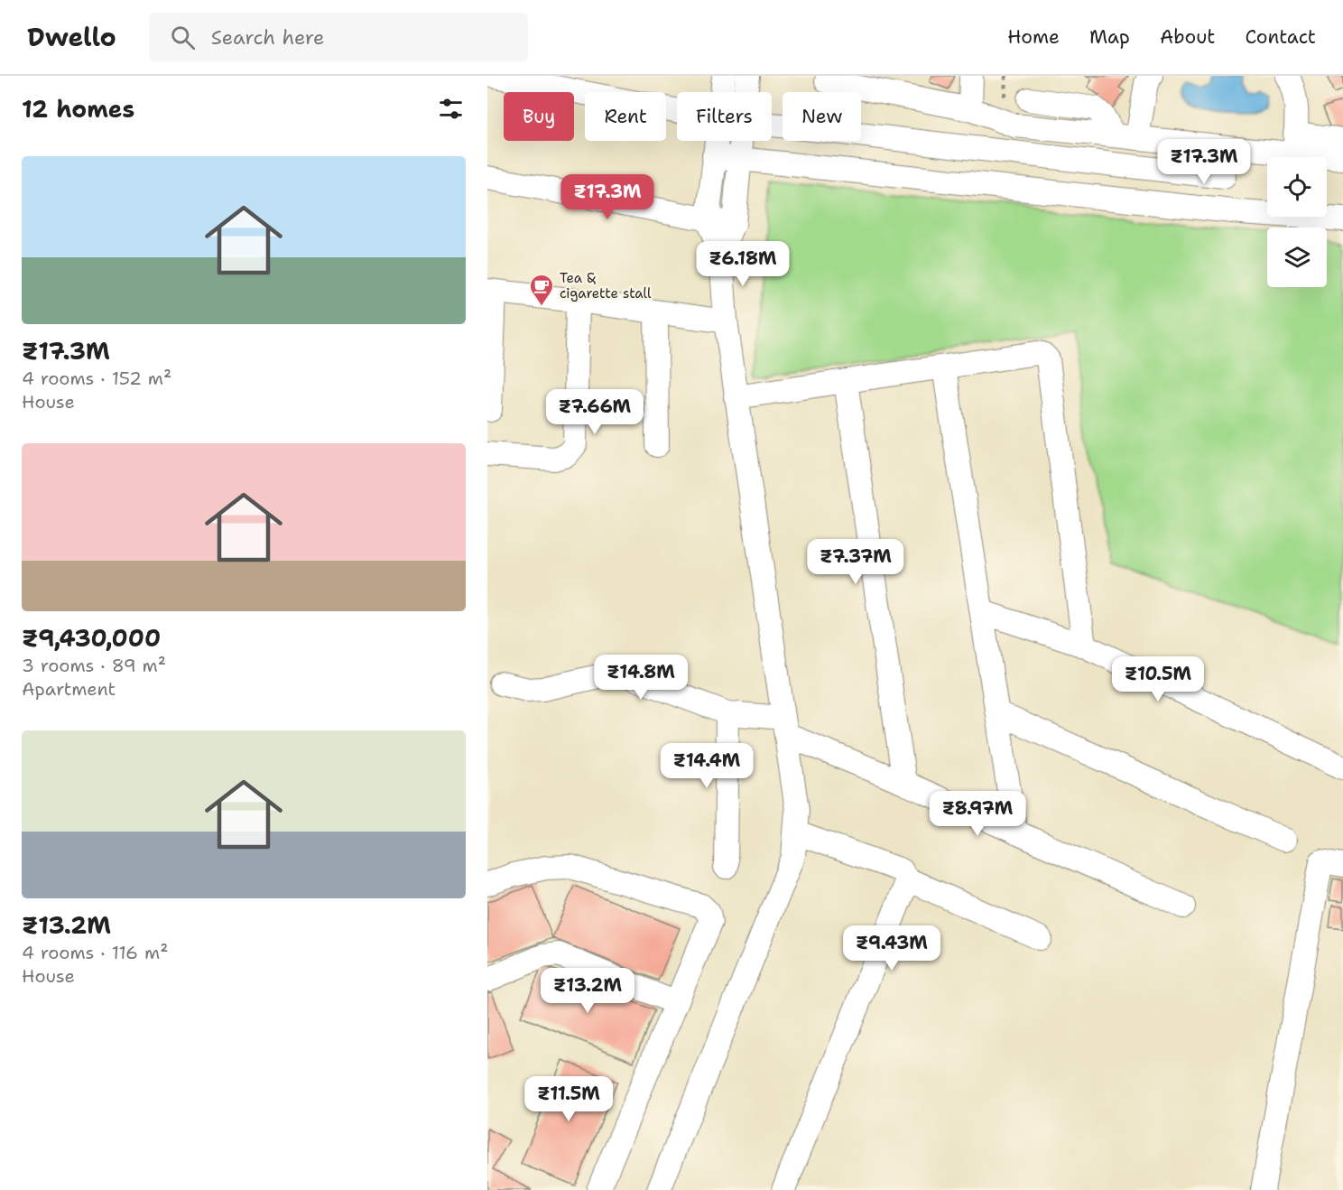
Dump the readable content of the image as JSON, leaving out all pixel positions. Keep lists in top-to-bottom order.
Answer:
{
  "places": {
    "cafe": ["Tea & cigarette stall"]
  },
  "page": {
    "header": "Dwello",
    "search": "Search here",
    "nav": [
      "Home",
      "Map",
      "About",
      "Contact"
    ],
    "heading": "12 homes",
    "chip": [
      "Buy",
      "Rent",
      "Filters",
      "New"
    ],
    "price": [
      "₹17.3M",
      "₹17.3M",
      "₹6.18M",
      "₹7.66M",
      "₹7.37M",
      "₹14.8M",
      "₹10.5M",
      "₹14.4M",
      "₹8.97M",
      "₹9.43M",
      "₹13.2M",
      "₹11.5M"
    ],
    "list": [
      {
        "name": "₹17.3M",
        "note": "4 rooms · 152 m² · House"
      },
      {
        "name": "₹9,430,000",
        "note": "3 rooms · 89 m² · Apartment"
      },
      {
        "name": "₹13.2M",
        "note": "4 rooms · 116 m² · House"
      }
    ]
  }
}
